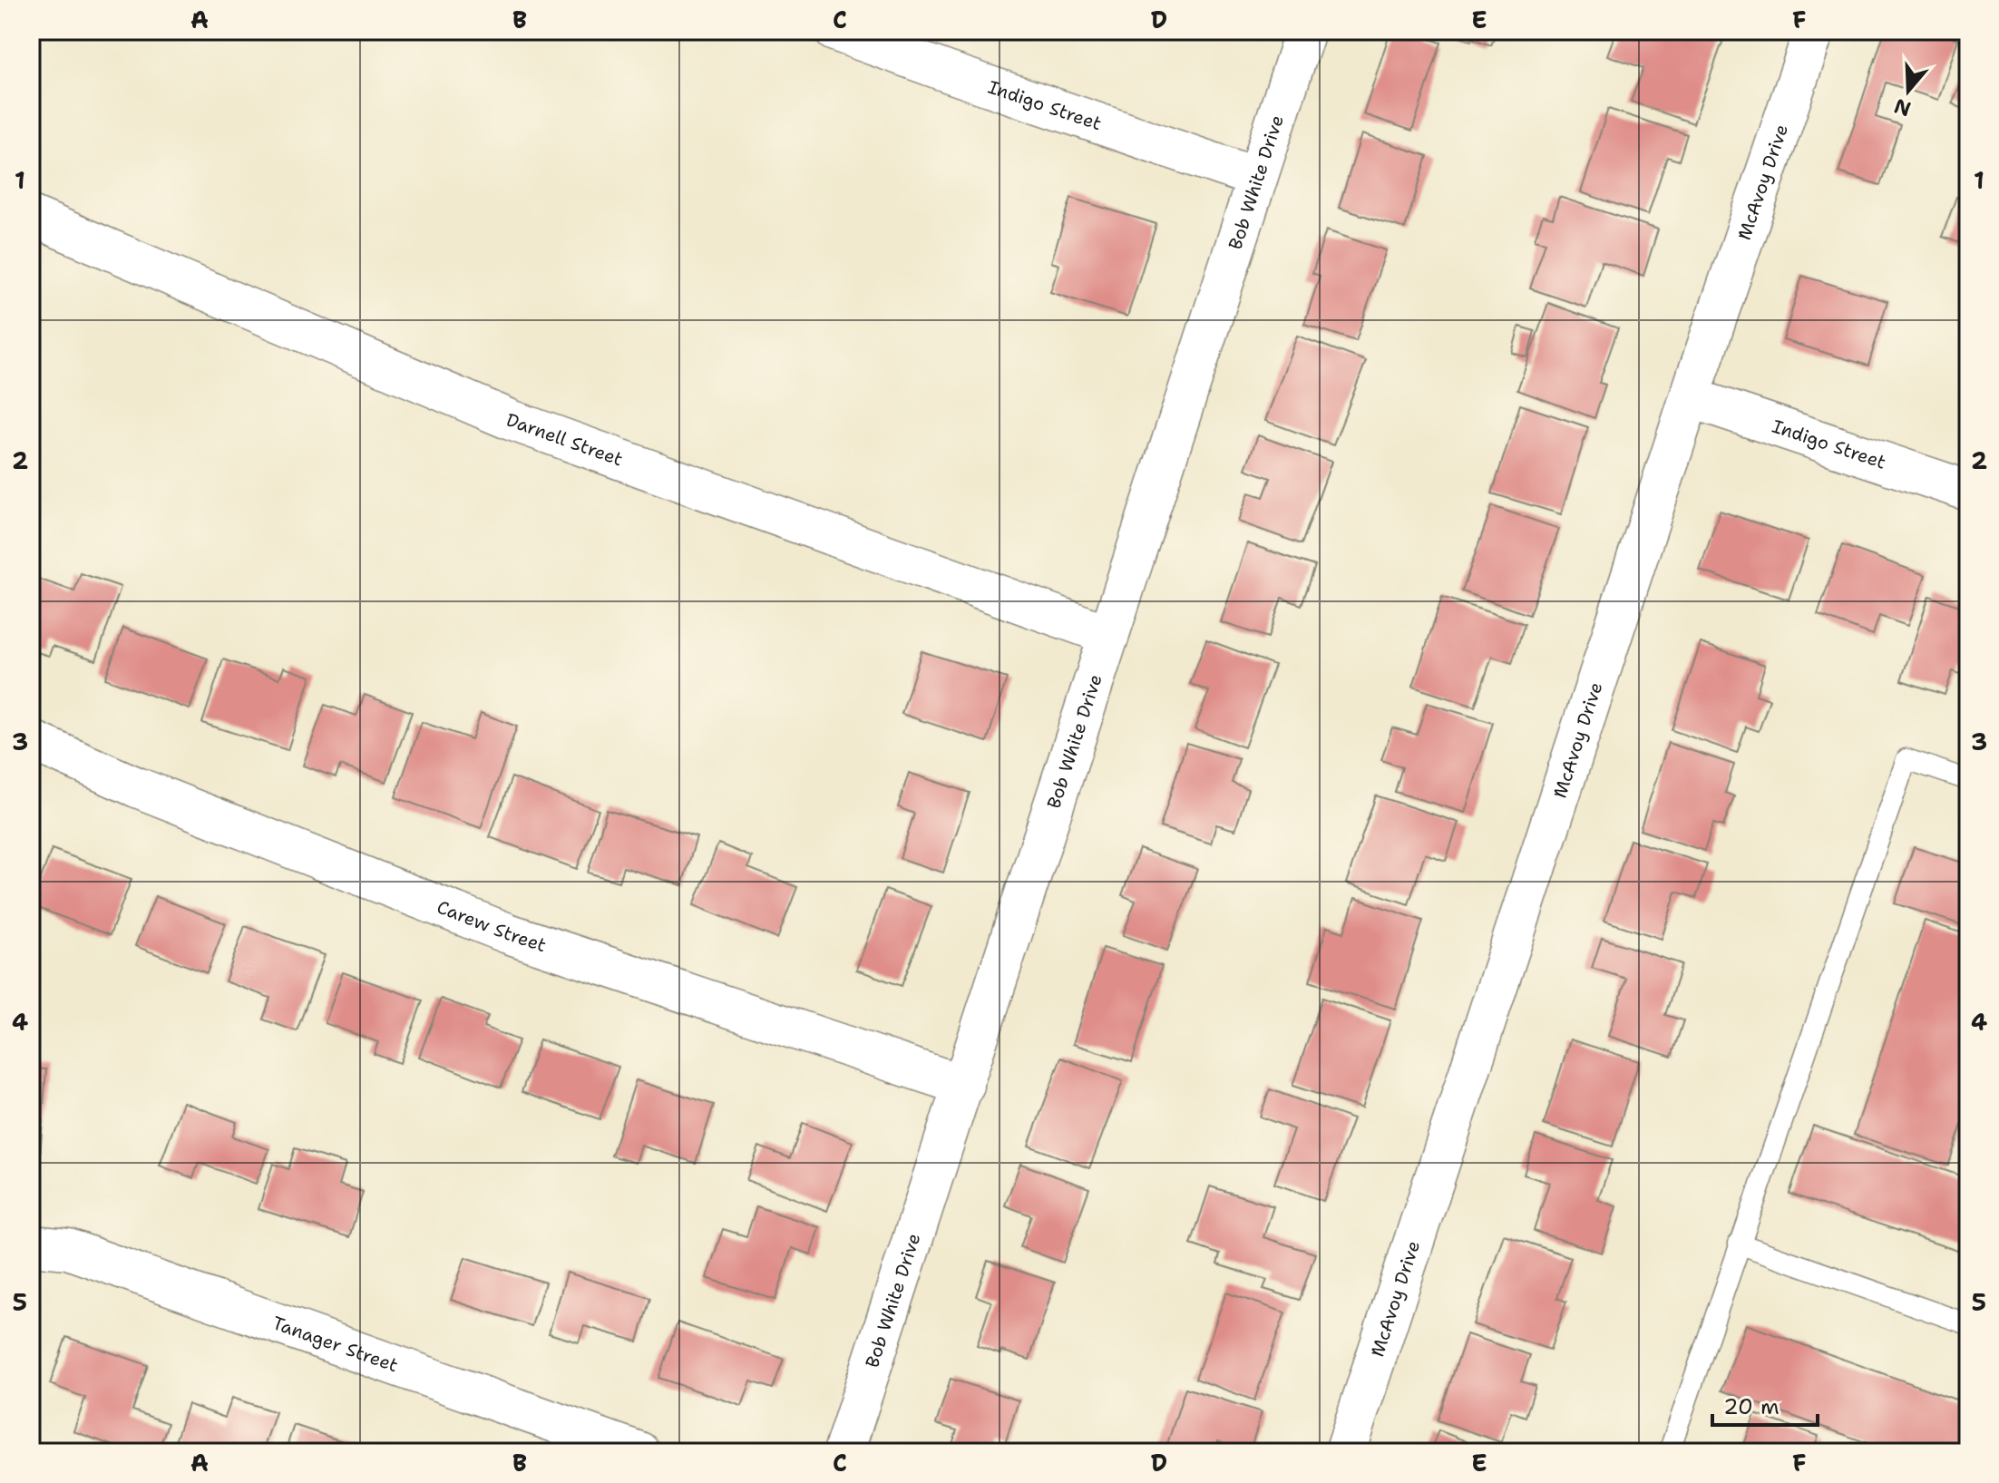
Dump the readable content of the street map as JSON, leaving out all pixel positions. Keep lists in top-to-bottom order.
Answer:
{
  "streets": {
    "street": [
      "Indigo Street",
      "Bob White Drive",
      "McAvoy Drive",
      "Darnell Street",
      "Carew Street",
      "Tanager Street"
    ]
  },
  "crossings": [
    ["Indigo Street", "Bob White Drive"],
    ["Indigo Street", "McAvoy Drive"],
    ["Bob White Drive", "Darnell Street"],
    ["Bob White Drive", "Carew Street"]
  ],
  "scale_bar": "20 m",
  "north": "bottom",
  "grid": {
    "columns": [
      "A",
      "B",
      "C",
      "D",
      "E",
      "F"
    ],
    "rows": [
      "1",
      "2",
      "3",
      "4",
      "5"
    ]
  }
}
